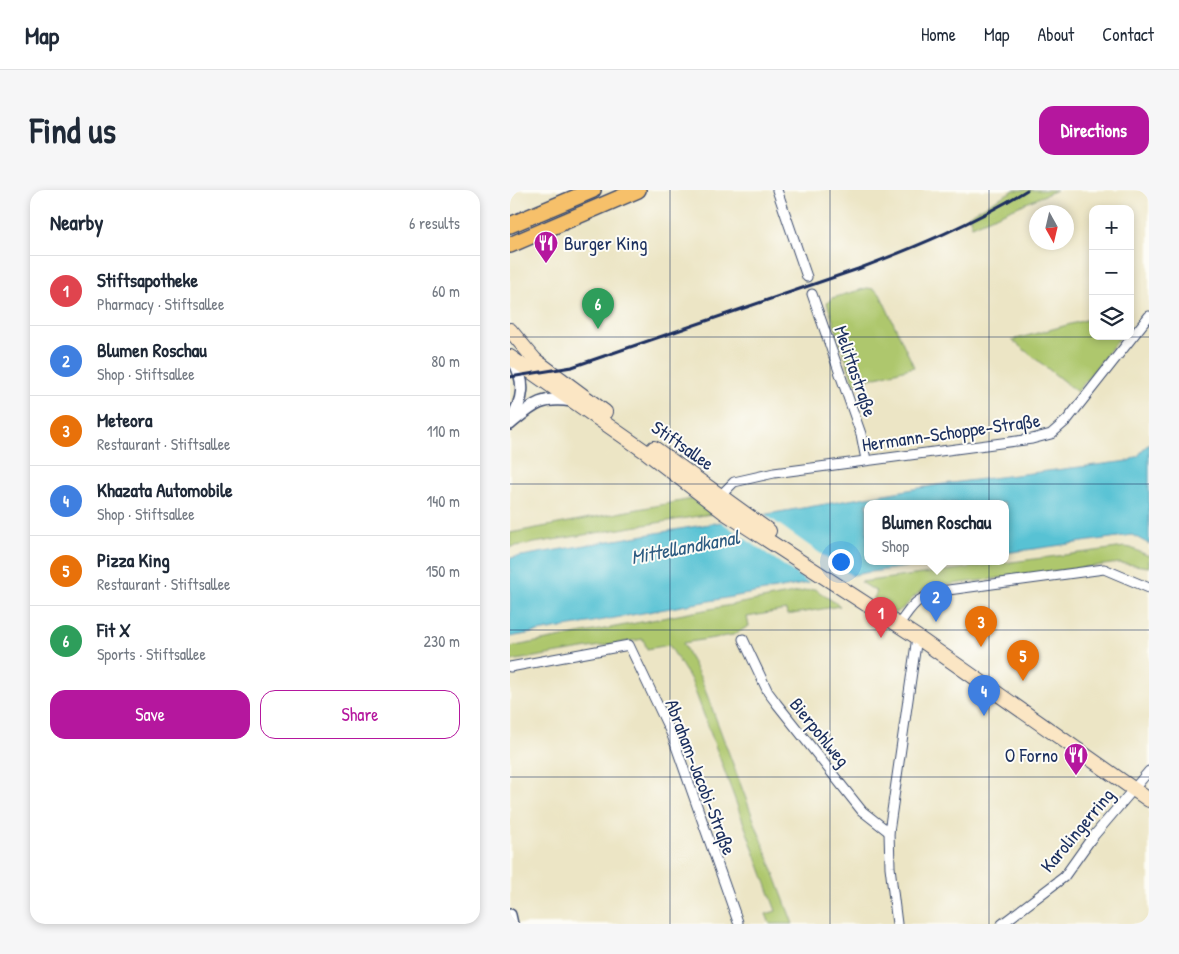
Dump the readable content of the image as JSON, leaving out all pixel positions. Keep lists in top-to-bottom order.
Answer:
{
  "streets": {
    "main road": ["Stiftsallee"],
    "street": [
      "Melittastraße",
      "Hermann-Schoppe-Straße",
      "Bierpohlweg",
      "Abraham-Jacobi-Straße",
      "Karolingerring"
    ]
  },
  "crossings": [
    ["Melittastraße", "Hermann-Schoppe-Straße"],
    ["Hermann-Schoppe-Straße", "Stiftsallee"],
    ["Stiftsallee", "Karolingerring"]
  ],
  "water": ["Mittellandkanal"],
  "places": {
    "restaurant": ["Burger King", "O Forno"]
  },
  "north": "bottom",
  "page": {
    "header": "Map",
    "nav": [
      "Home",
      "Map",
      "About",
      "Contact"
    ],
    "buttons": [
      "Directions",
      ["Save", "Share"]
    ],
    "title": "Find us",
    "heading": ["Nearby", "6 results"],
    "map_buttons": ["+", "−"],
    "list": [
      {
        "mark": "1",
        "name": "Stiftsapotheke",
        "note": "Pharmacy · Stiftsallee",
        "value": "60 m"
      },
      {
        "mark": "2",
        "name": "Blumen Roschau",
        "note": "Shop · Stiftsallee",
        "value": "80 m"
      },
      {
        "mark": "3",
        "name": "Meteora",
        "note": "Restaurant · Stiftsallee",
        "value": "110 m"
      },
      {
        "mark": "4",
        "name": "Khazata Automobile",
        "note": "Shop · Stiftsallee",
        "value": "140 m"
      },
      {
        "mark": "5",
        "name": "Pizza King",
        "note": "Restaurant · Stiftsallee",
        "value": "150 m"
      },
      {
        "mark": "6",
        "name": "Fit X",
        "note": "Sports · Stiftsallee",
        "value": "230 m"
      }
    ],
    "pins": [
      "6",
      "2",
      "1",
      "3",
      "5",
      "4"
    ],
    "popup": ["Blumen Roschau", "Shop"]
  }
}
